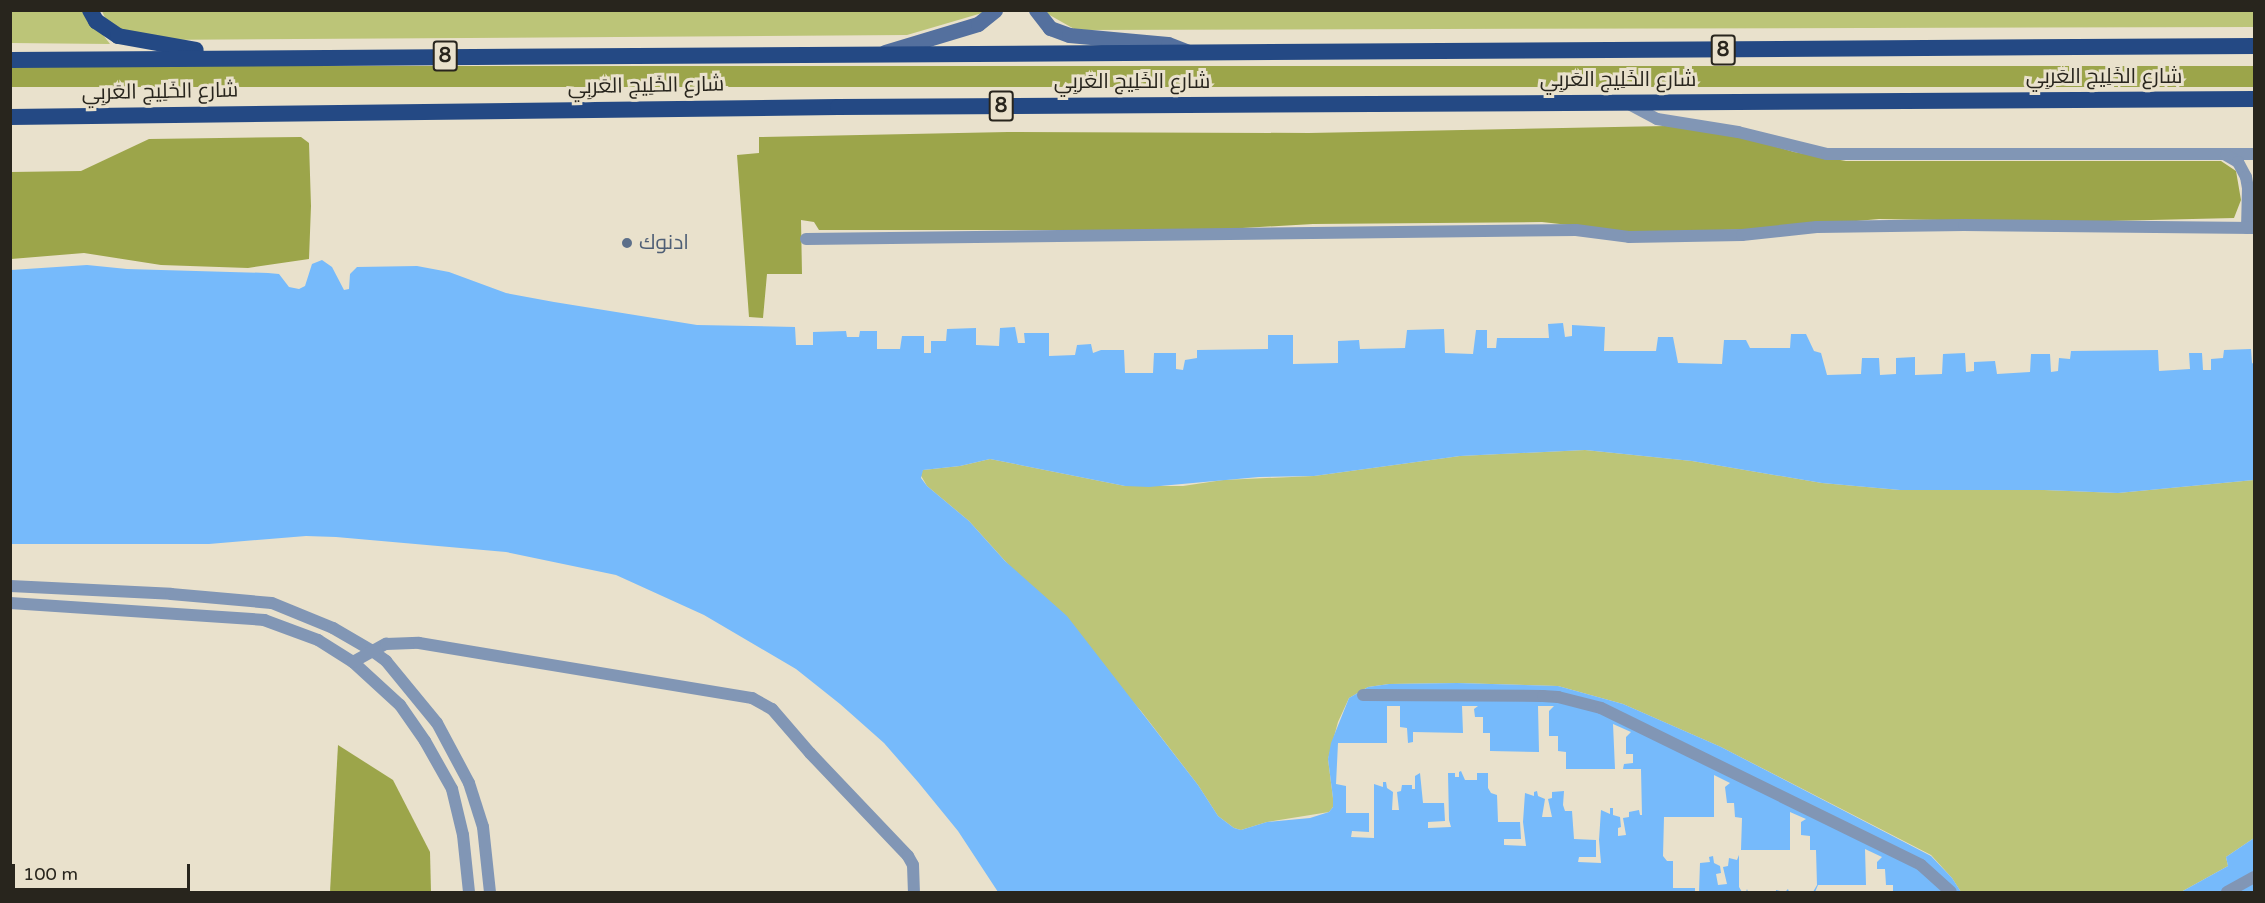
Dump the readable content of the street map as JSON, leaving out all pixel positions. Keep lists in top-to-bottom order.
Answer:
{
  "streets": {
    "highway": ["8", "شارع الخَلِيج العَربِي"]
  },
  "places": ["ادنوك"],
  "scale_bar": "100 m"
}
